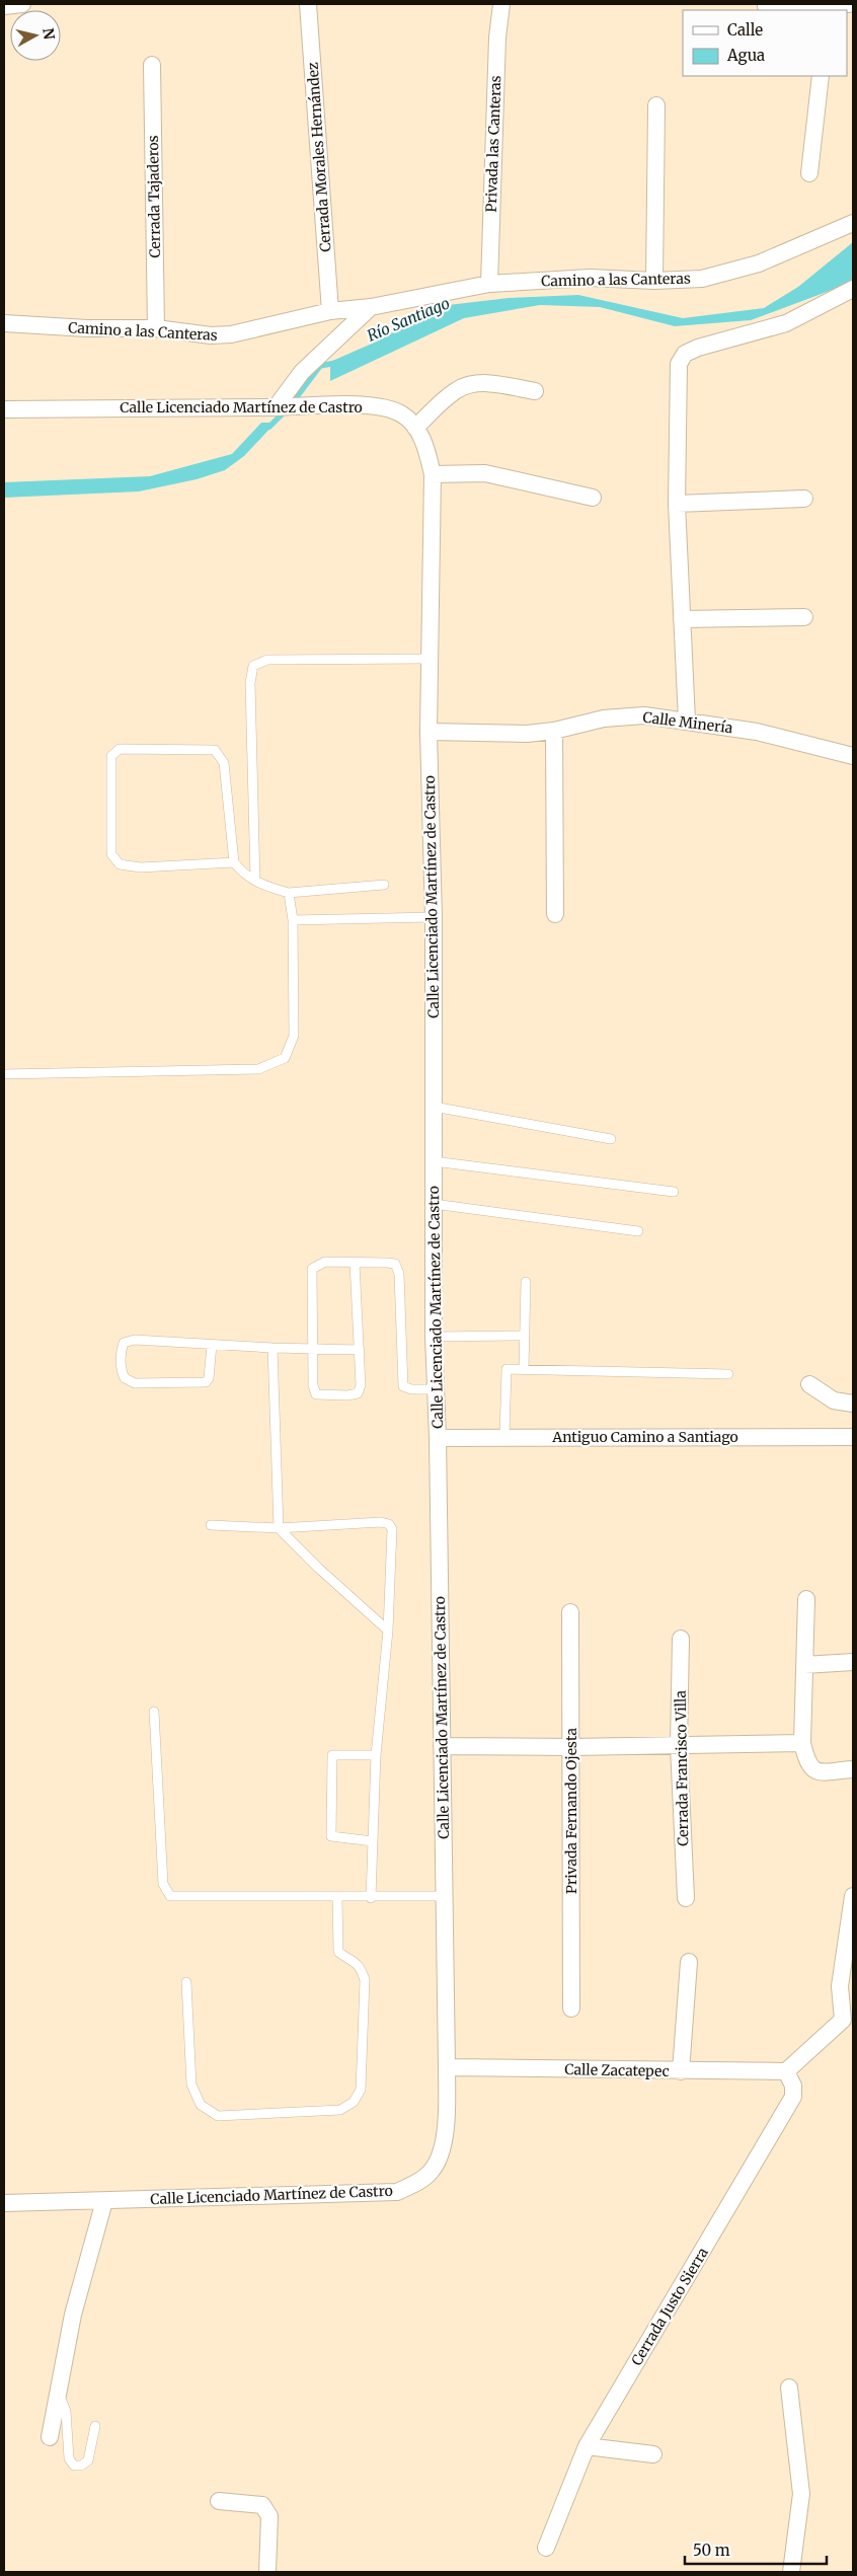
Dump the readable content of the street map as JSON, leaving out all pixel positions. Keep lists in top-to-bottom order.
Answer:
{
  "streets": {
    "street": [
      "Privada las Canteras",
      "Cerrada Morales Hernández",
      "Cerrada Tajaderos",
      "Camino a las Canteras",
      "Calle Licenciado Martínez de Castro",
      "Calle Minería",
      "Antiguo Camino a Santiago",
      "Cerrada Francisco Villa",
      "Privada Fernando Ojesta",
      "Calle Zacatepec",
      "Cerrada Justo Sierra"
    ]
  },
  "crossings": [
    ["Privada las Canteras", "Camino a las Canteras"],
    ["Cerrada Morales Hernández", "Camino a las Canteras"],
    ["Cerrada Tajaderos", "Camino a las Canteras"],
    ["Calle Licenciado Martínez de Castro", "Calle Minería"],
    ["Calle Licenciado Martínez de Castro", "Antiguo Camino a Santiago"],
    ["Calle Licenciado Martínez de Castro", "Calle Zacatepec"],
    ["Calle Zacatepec", "Cerrada Justo Sierra"]
  ],
  "water": ["Río Santiago"],
  "legend": ["Calle", "Agua"],
  "scale_bar": "50 m",
  "north": "right"
}
